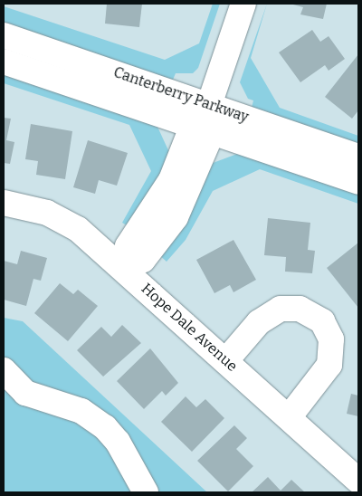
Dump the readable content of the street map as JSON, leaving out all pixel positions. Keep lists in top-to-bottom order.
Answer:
{
  "streets": {
    "street": ["Canterberry Parkway", "Hope Dale Avenue"]
  }
}
